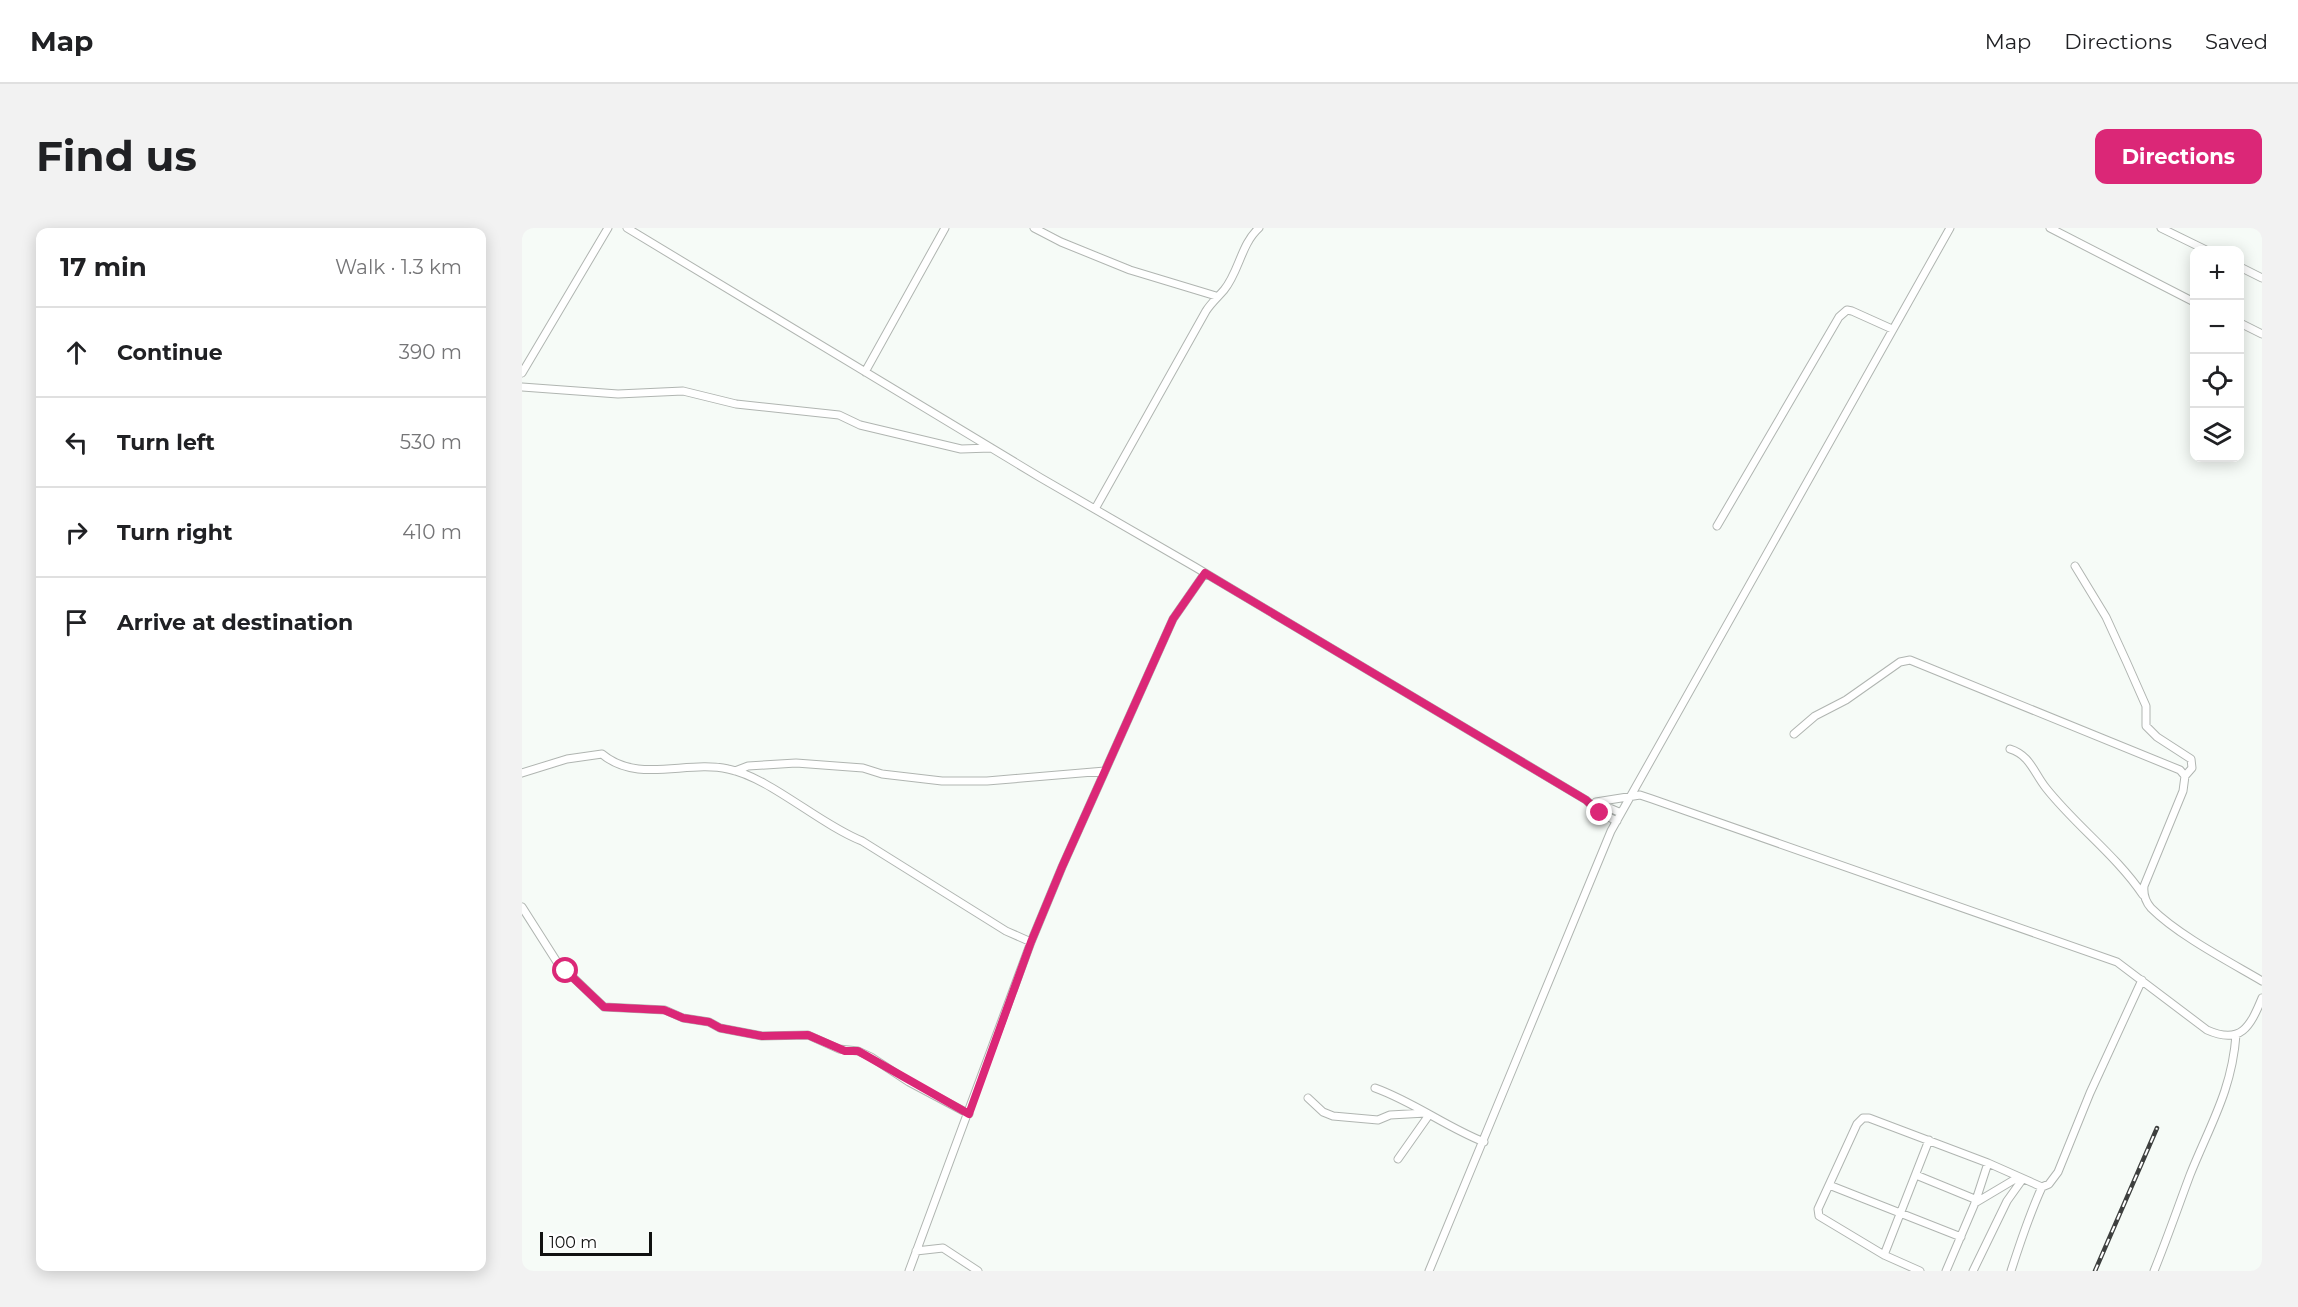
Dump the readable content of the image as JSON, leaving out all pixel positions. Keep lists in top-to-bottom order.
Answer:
{
  "scale_bar": "100 m",
  "page": {
    "header": "Map",
    "nav": ["Map", "Directions", "Saved"],
    "buttons": "Directions",
    "title": "Find us",
    "heading": ["17 min", "Walk · 1.3 km"],
    "map_buttons": ["+", "−"],
    "list": [
      ["Continue", "390 m"],
      ["Turn left", "530 m"],
      ["Turn right", "410 m"],
      "Arrive at destination"
    ],
    "scale": "100 m"
  }
}
